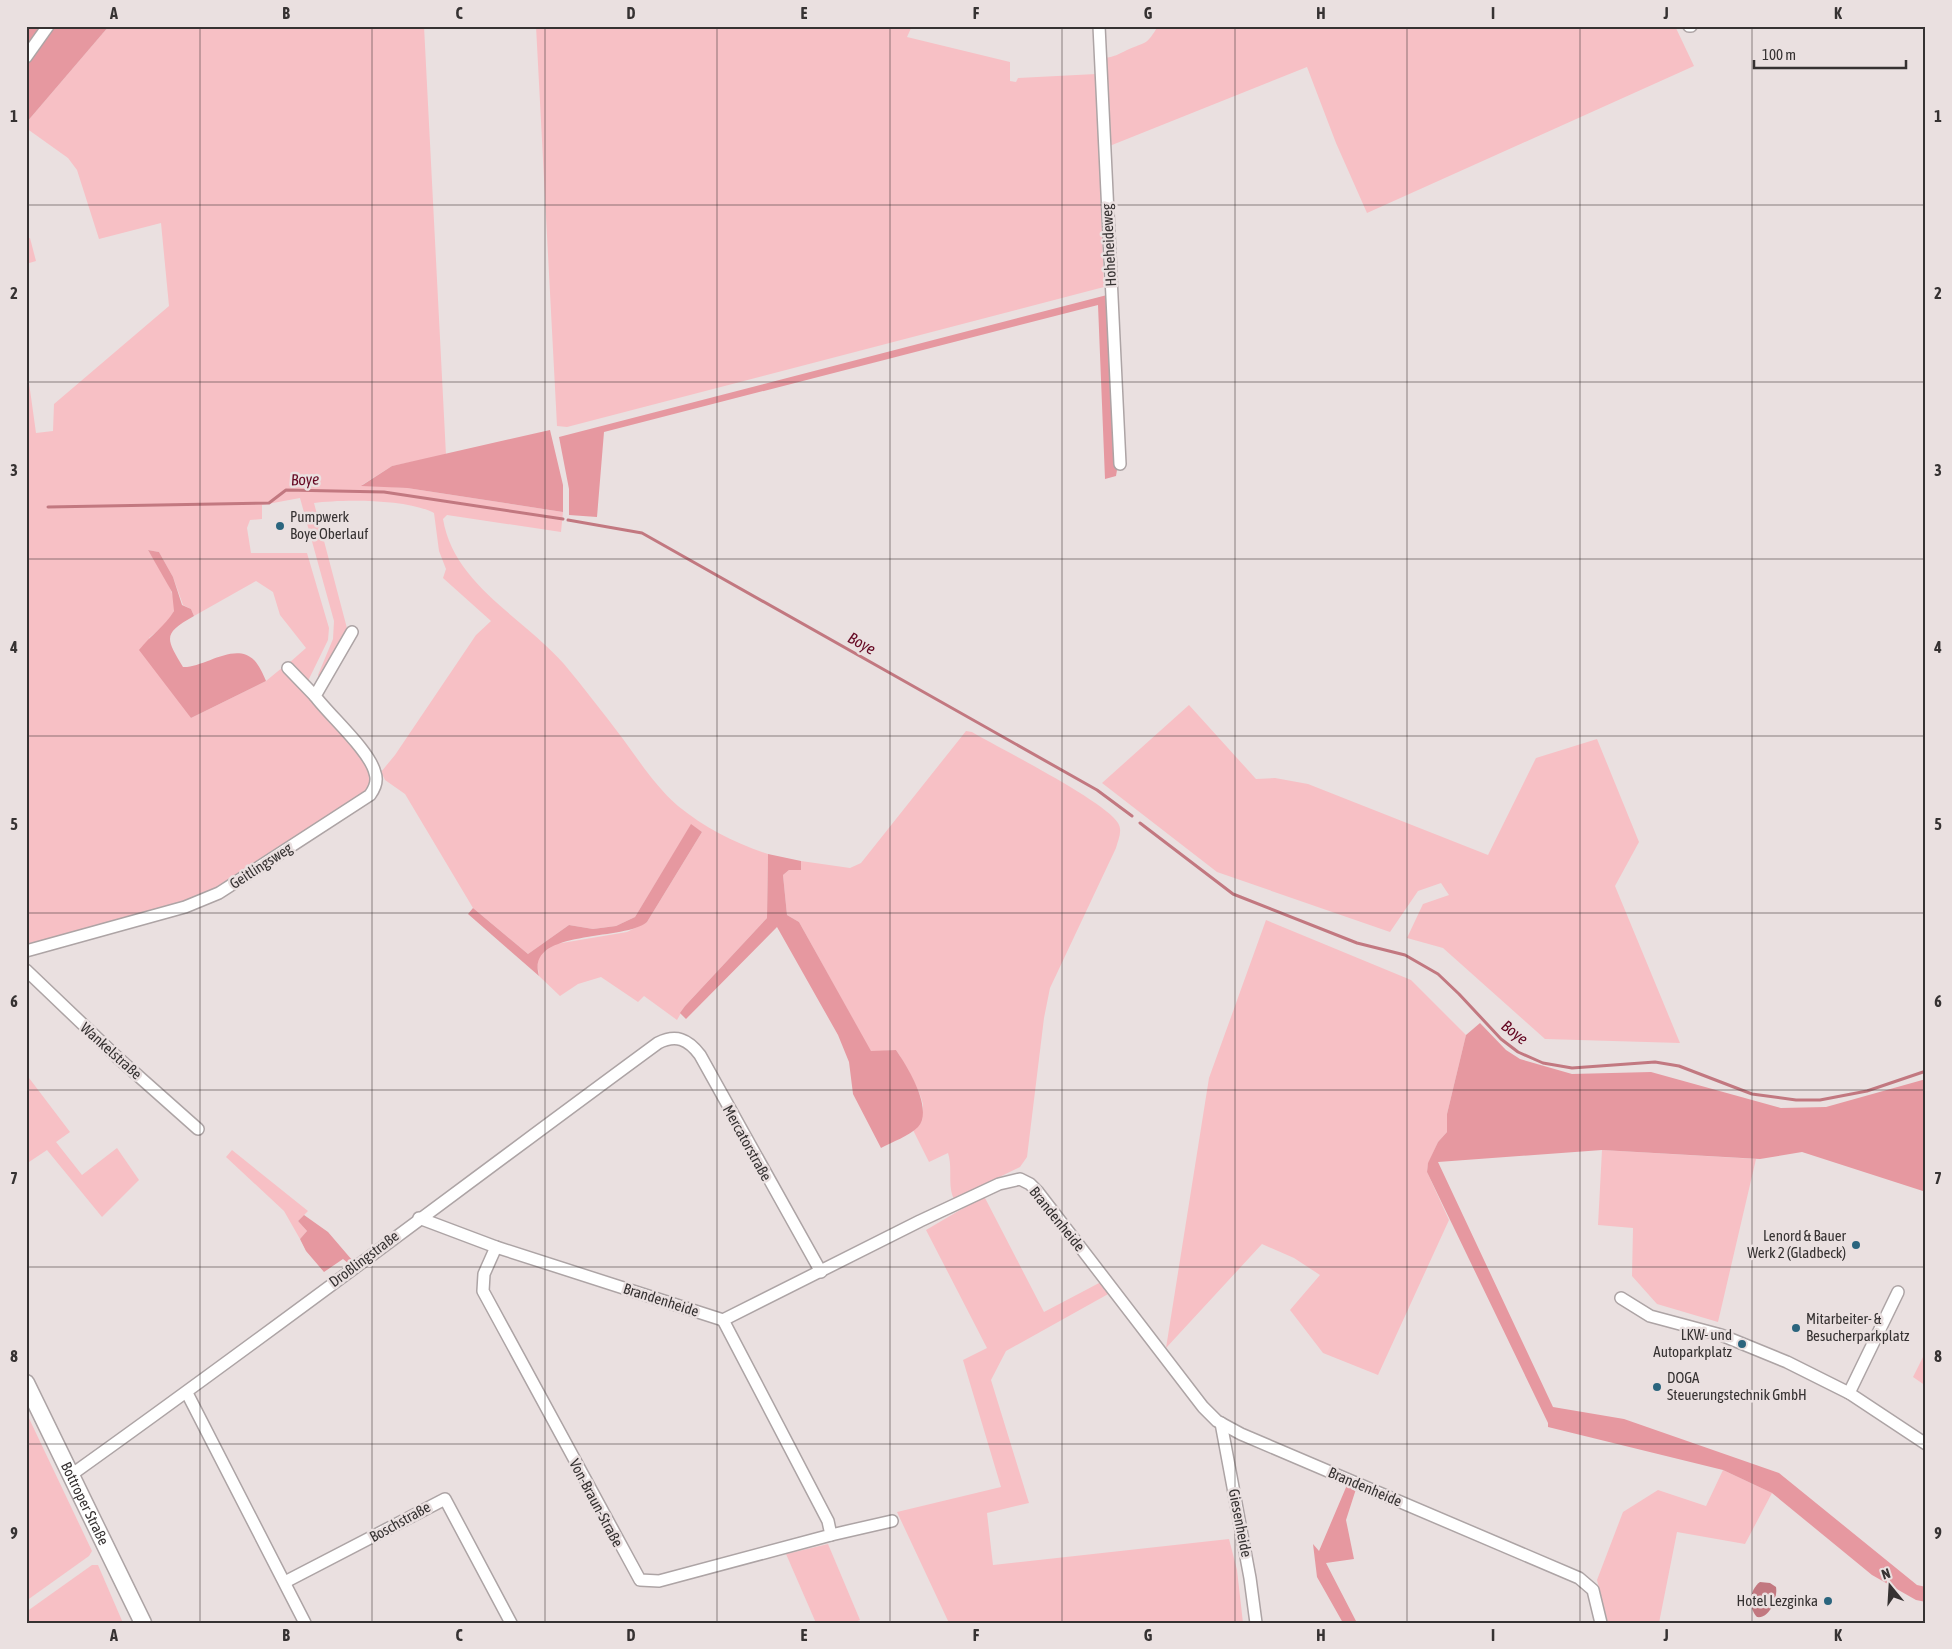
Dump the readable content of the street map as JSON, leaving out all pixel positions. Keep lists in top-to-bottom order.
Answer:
{
  "streets": {
    "main road": ["Bottroper Straße"],
    "street": [
      "Hoheheideweg",
      "Geitlingsweg",
      "Wankelstraße",
      "Mercatorstraße",
      "Brandenheide",
      "Droßlingstraße",
      "Von-Braun-Straße",
      "Boschstraße",
      "Giesenheide"
    ]
  },
  "crossings": [
    ["Mercatorstraße", "Brandenheide"],
    ["Mercatorstraße", "Droßlingstraße"],
    ["Brandenheide", "Droßlingstraße"],
    ["Brandenheide", "Von-Braun-Straße"],
    ["Brandenheide", "Giesenheide"],
    ["Droßlingstraße", "Bottroper Straße"]
  ],
  "water": ["Boye"],
  "places": [
    "Pumpwerk Boye Oberlauf",
    "Lenord & Bauer Werk 2 (Gladbeck)",
    "Mitarbeiter- & Besucherparkplatz",
    "LKW- und Autoparkplatz",
    "DOGA Steuerungstechnik GmbH",
    "Hotel Lezginka"
  ],
  "scale_bar": "100 m",
  "north": "top",
  "grid": {
    "columns": [
      "A",
      "B",
      "C",
      "D",
      "E",
      "F",
      "G",
      "H",
      "I",
      "J",
      "K"
    ],
    "rows": [
      "1",
      "2",
      "3",
      "4",
      "5",
      "6",
      "7",
      "8",
      "9"
    ]
  }
}
